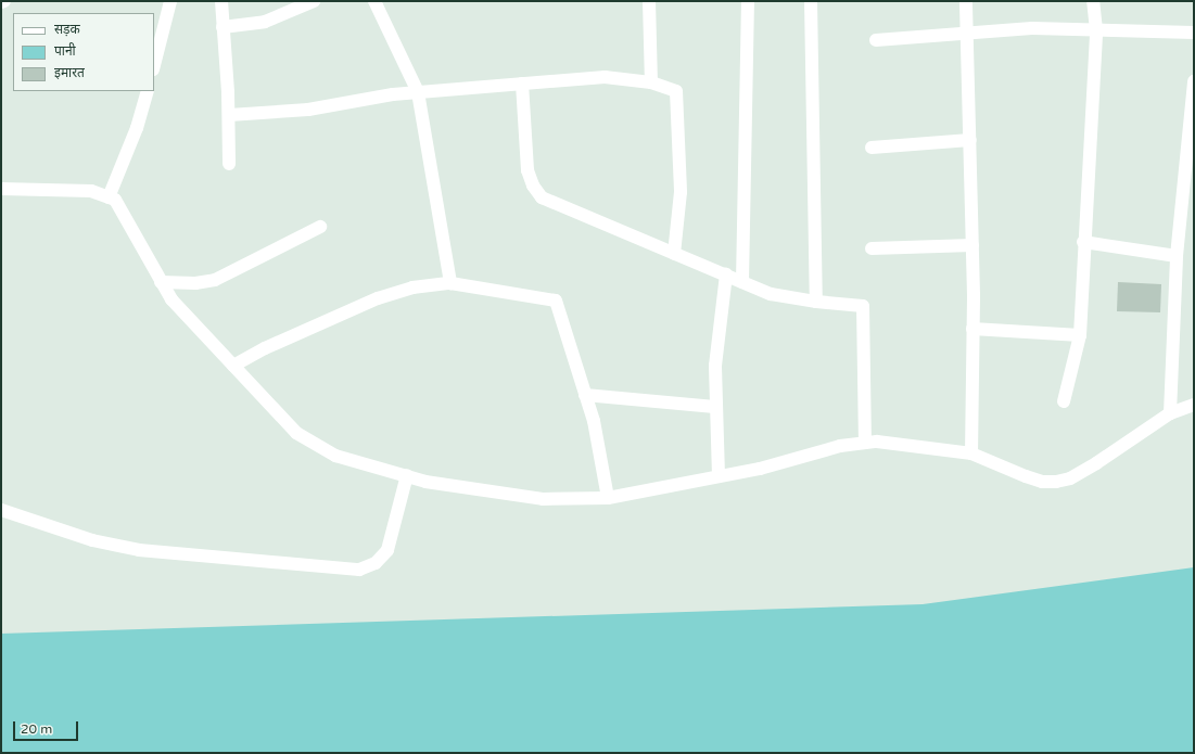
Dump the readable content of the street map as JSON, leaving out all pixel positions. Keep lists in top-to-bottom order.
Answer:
{
  "legend": ["सड़क", "पानी", "इमारत"],
  "scale_bar": "20 m"
}
